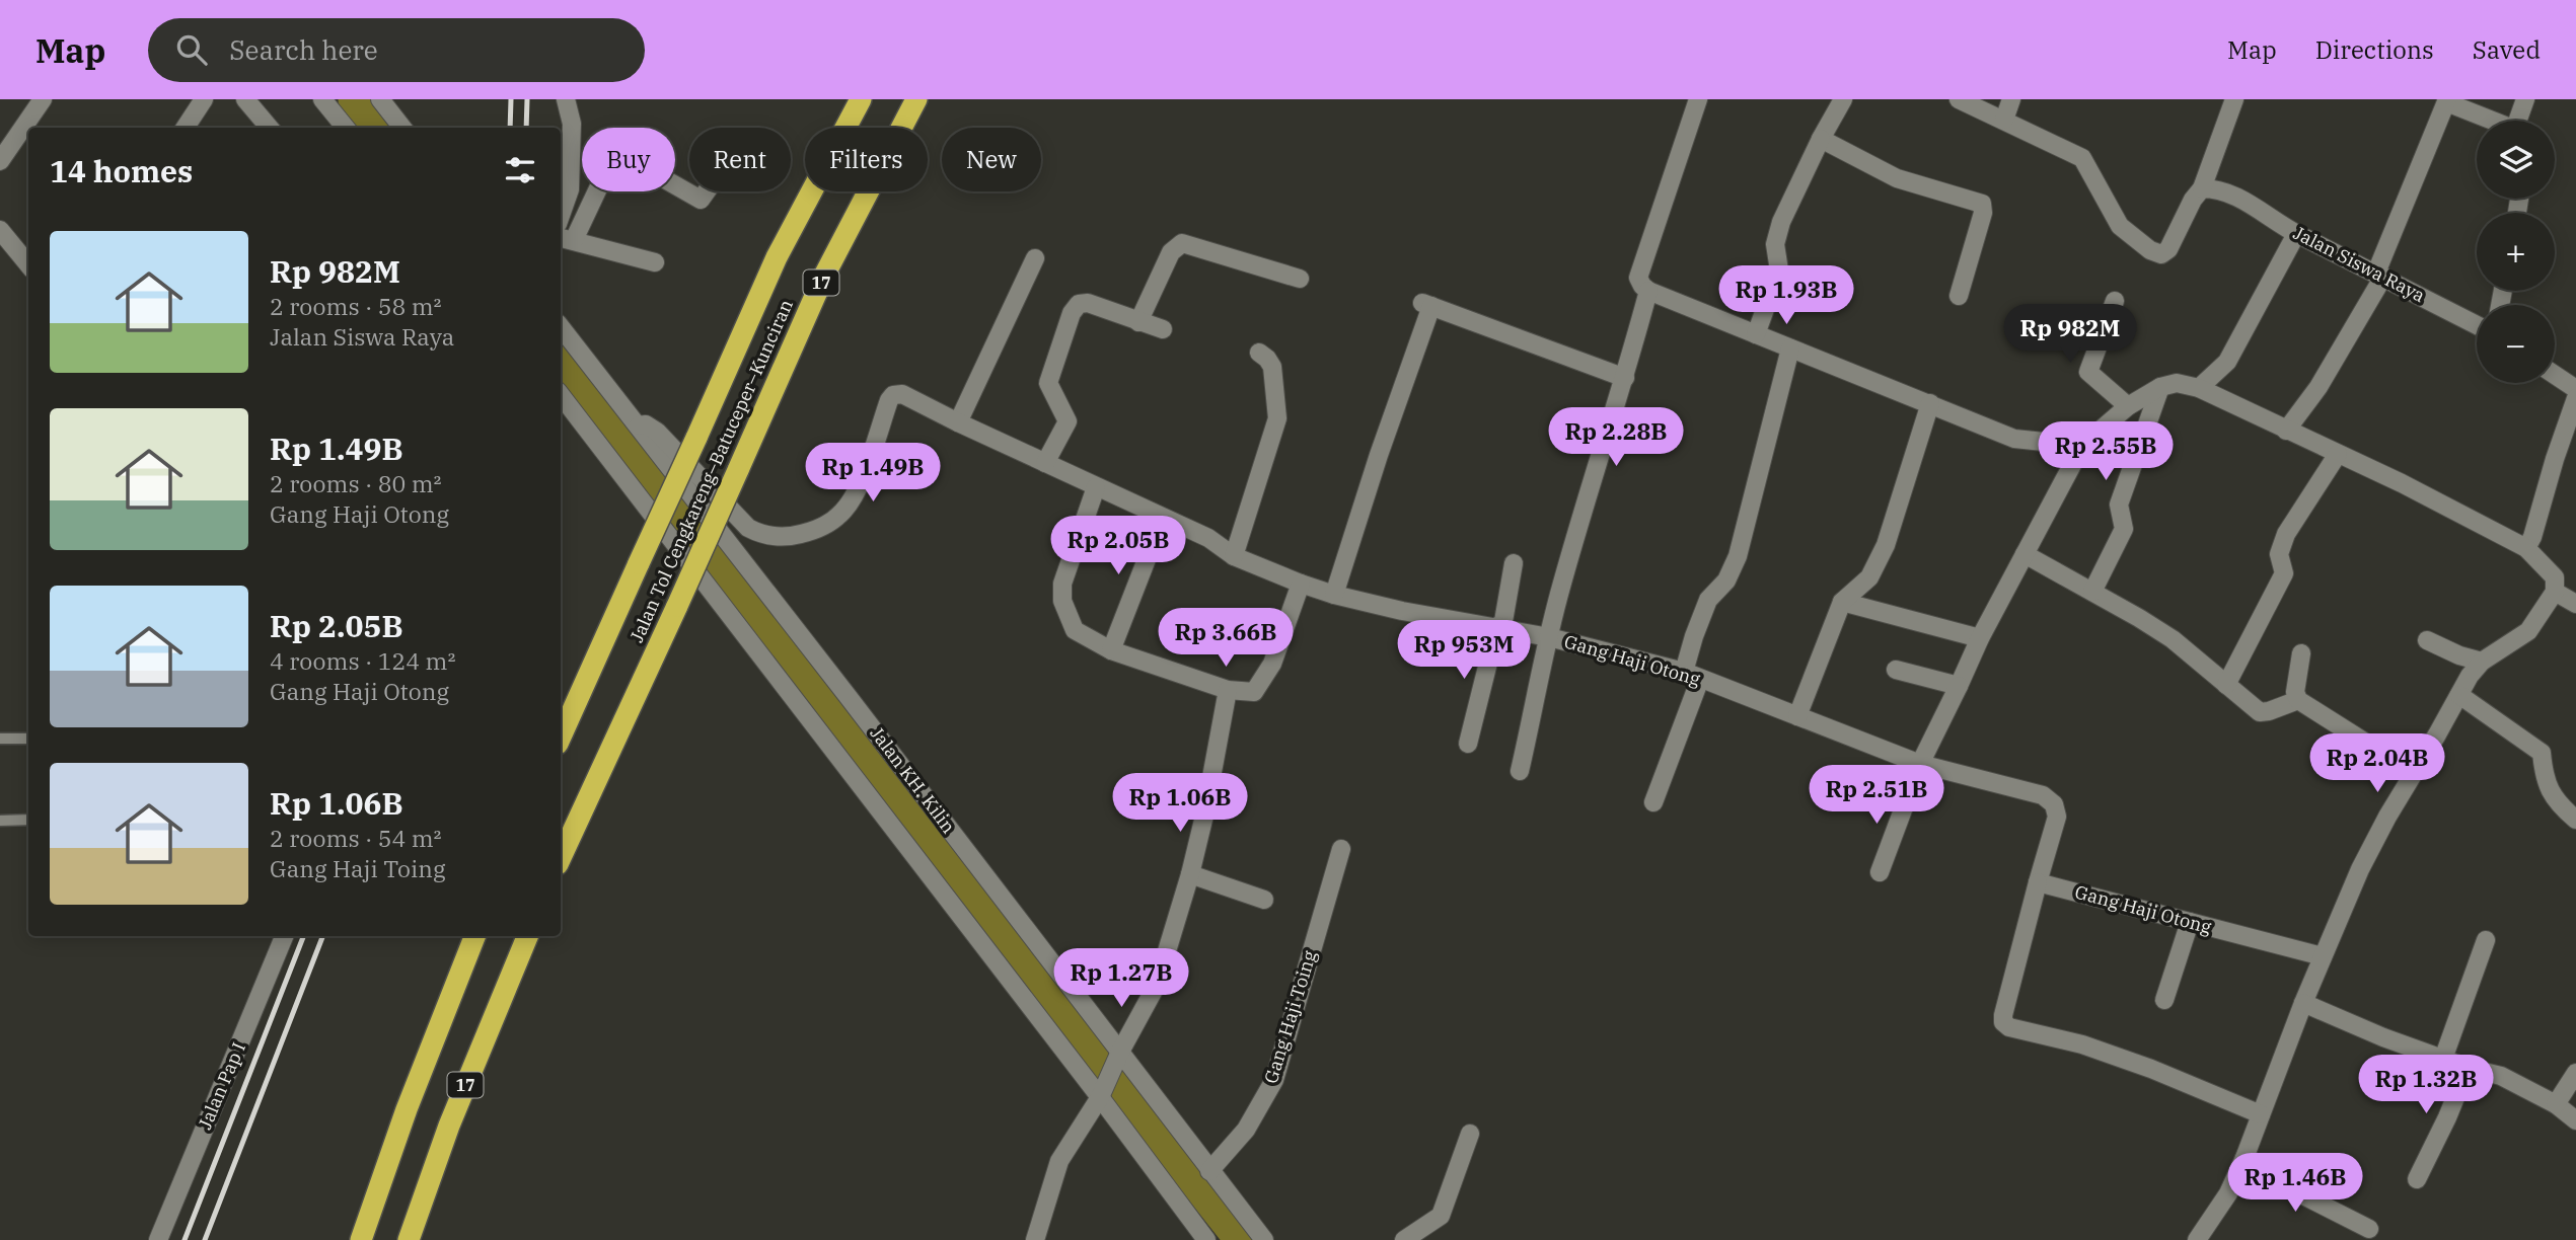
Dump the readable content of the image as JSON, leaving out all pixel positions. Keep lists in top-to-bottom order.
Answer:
{
  "streets": {
    "highway": ["17", "Jalan Tol Cengkareng–Batuceper–Kunciran"],
    "street": [
      "Jalan Siswa Raya",
      "Gang Haji Otong",
      "Jalan KH. Kilin",
      "Gang Haji Toing",
      "Jalan Pap I"
    ]
  },
  "crossings": [
    ["Gang Haji Otong", "Jalan KH. Kilin"],
    ["Jalan KH. Kilin", "Gang Haji Toing"]
  ],
  "page": {
    "header": "Map",
    "search": "Search here",
    "nav": ["Map", "Directions", "Saved"],
    "map_buttons": ["+", "−"],
    "chip": [
      "Buy",
      "Rent",
      "Filters",
      "New"
    ],
    "heading": "14 homes",
    "list": [
      {
        "name": "Rp 982M",
        "note": "2 rooms · 58 m² · Jalan Siswa Raya"
      },
      {
        "name": "Rp 1.49B",
        "note": "2 rooms · 80 m² · Gang Haji Otong"
      },
      {
        "name": "Rp 2.05B",
        "note": "4 rooms · 124 m² · Gang Haji Otong"
      },
      {
        "name": "Rp 1.06B",
        "note": "2 rooms · 54 m² · Gang Haji Toing"
      }
    ],
    "price": [
      "Rp 1.93B",
      "Rp 982M",
      "Rp 2.28B",
      "Rp 2.55B",
      "Rp 1.49B",
      "Rp 2.05B",
      "Rp 3.66B",
      "Rp 953M",
      "Rp 2.04B",
      "Rp 2.51B",
      "Rp 1.06B",
      "Rp 1.27B",
      "Rp 1.32B",
      "Rp 1.46B"
    ]
  }
}
